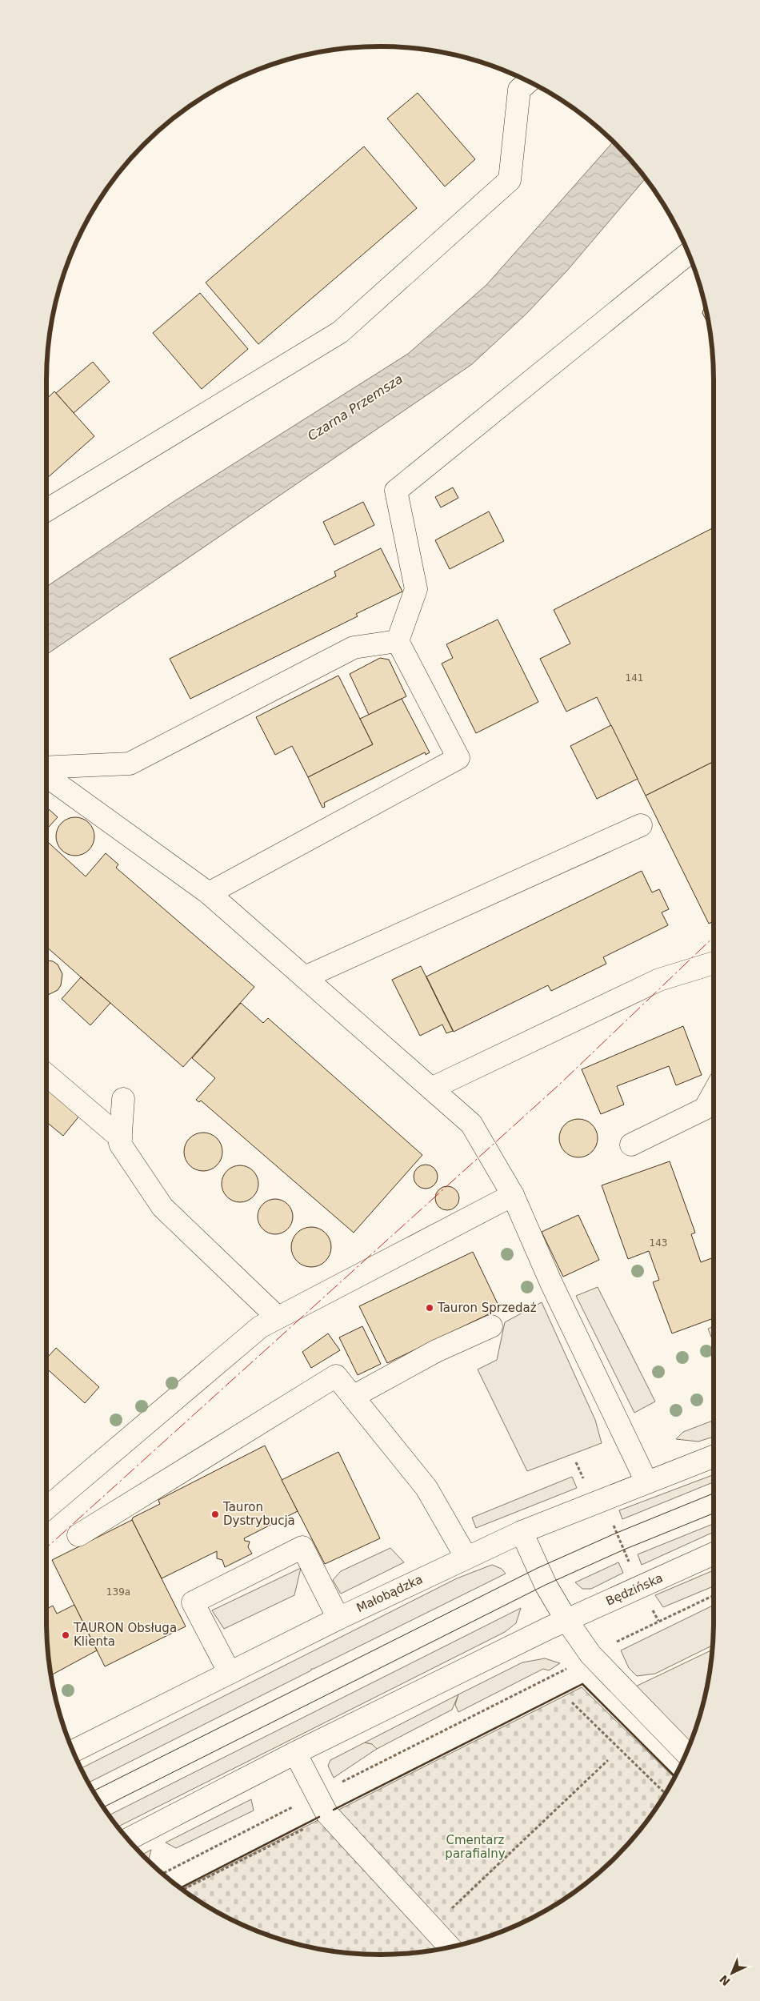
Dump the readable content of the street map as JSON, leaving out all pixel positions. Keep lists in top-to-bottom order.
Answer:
{
  "streets": {
    "street": ["Będzińska", "Małobądzka"]
  },
  "water": ["Czarna Przemsza"],
  "parks": ["Cmentarz parafialny"],
  "places": ["Tauron Sprzedaż", "Tauron Dystrybucja", "TAURON Obsługa Klienta"],
  "house_numbers": ["141", "143", "139a"],
  "north": "bottom left"
}
